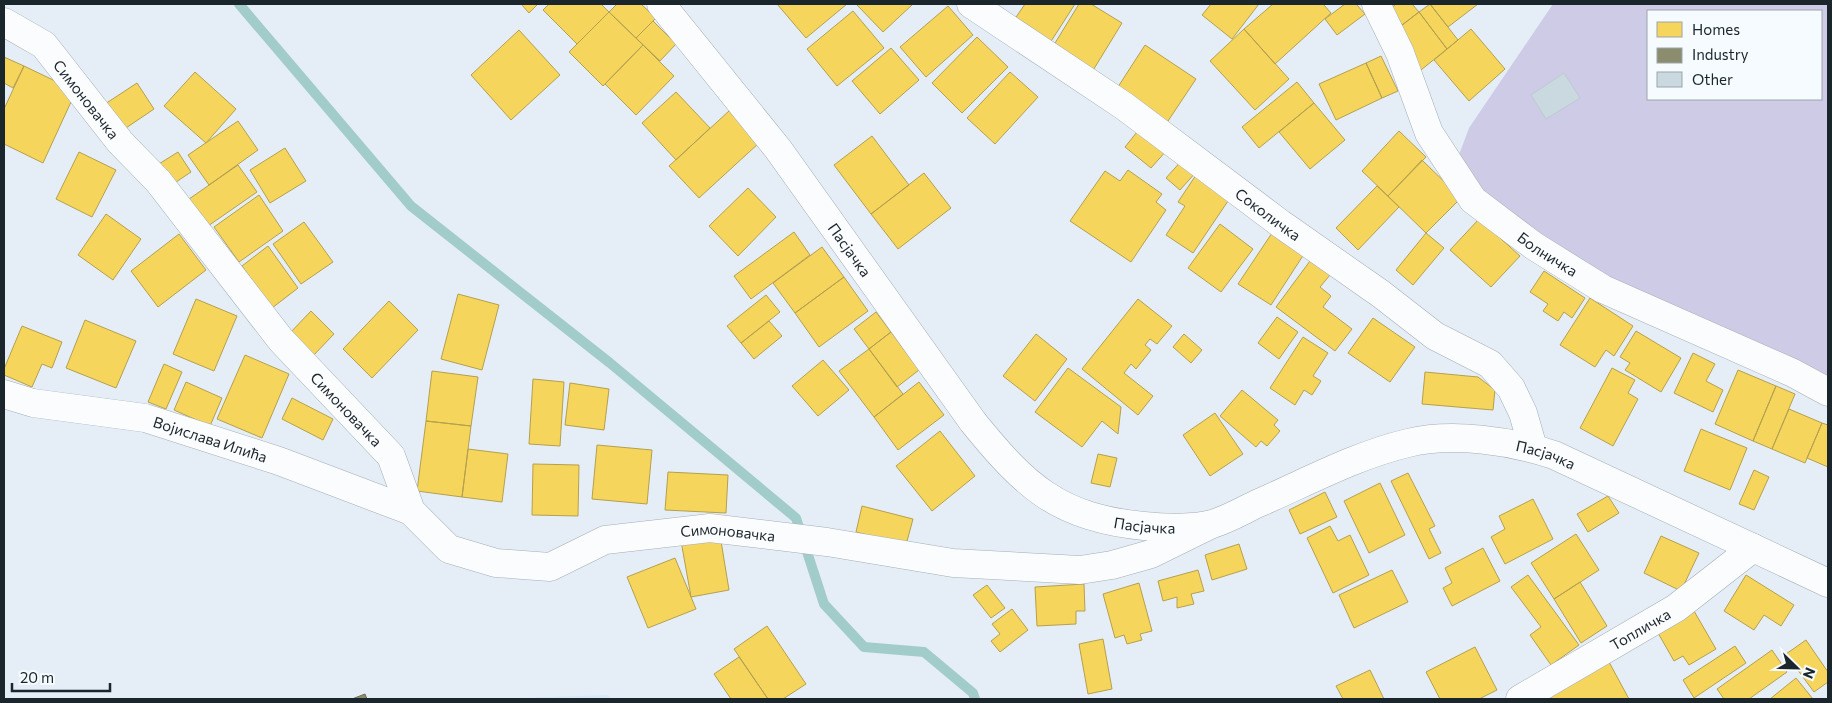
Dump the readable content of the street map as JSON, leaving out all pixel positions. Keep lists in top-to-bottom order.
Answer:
{
  "streets": {
    "street": [
      "Симоновачка",
      "Соколичка",
      "Пасјачка",
      "Болничка",
      "Војислава Илића",
      "Топличка"
    ]
  },
  "crossings": [
    ["Симоновачка", "Пасјачка"],
    ["Симоновачка", "Војислава Илића"],
    ["Соколичка", "Пасјачка"],
    ["Пасјачка", "Топличка"]
  ],
  "legend": ["Homes", "Industry", "Other"],
  "scale_bar": "20 m",
  "north": "bottom right"
}
